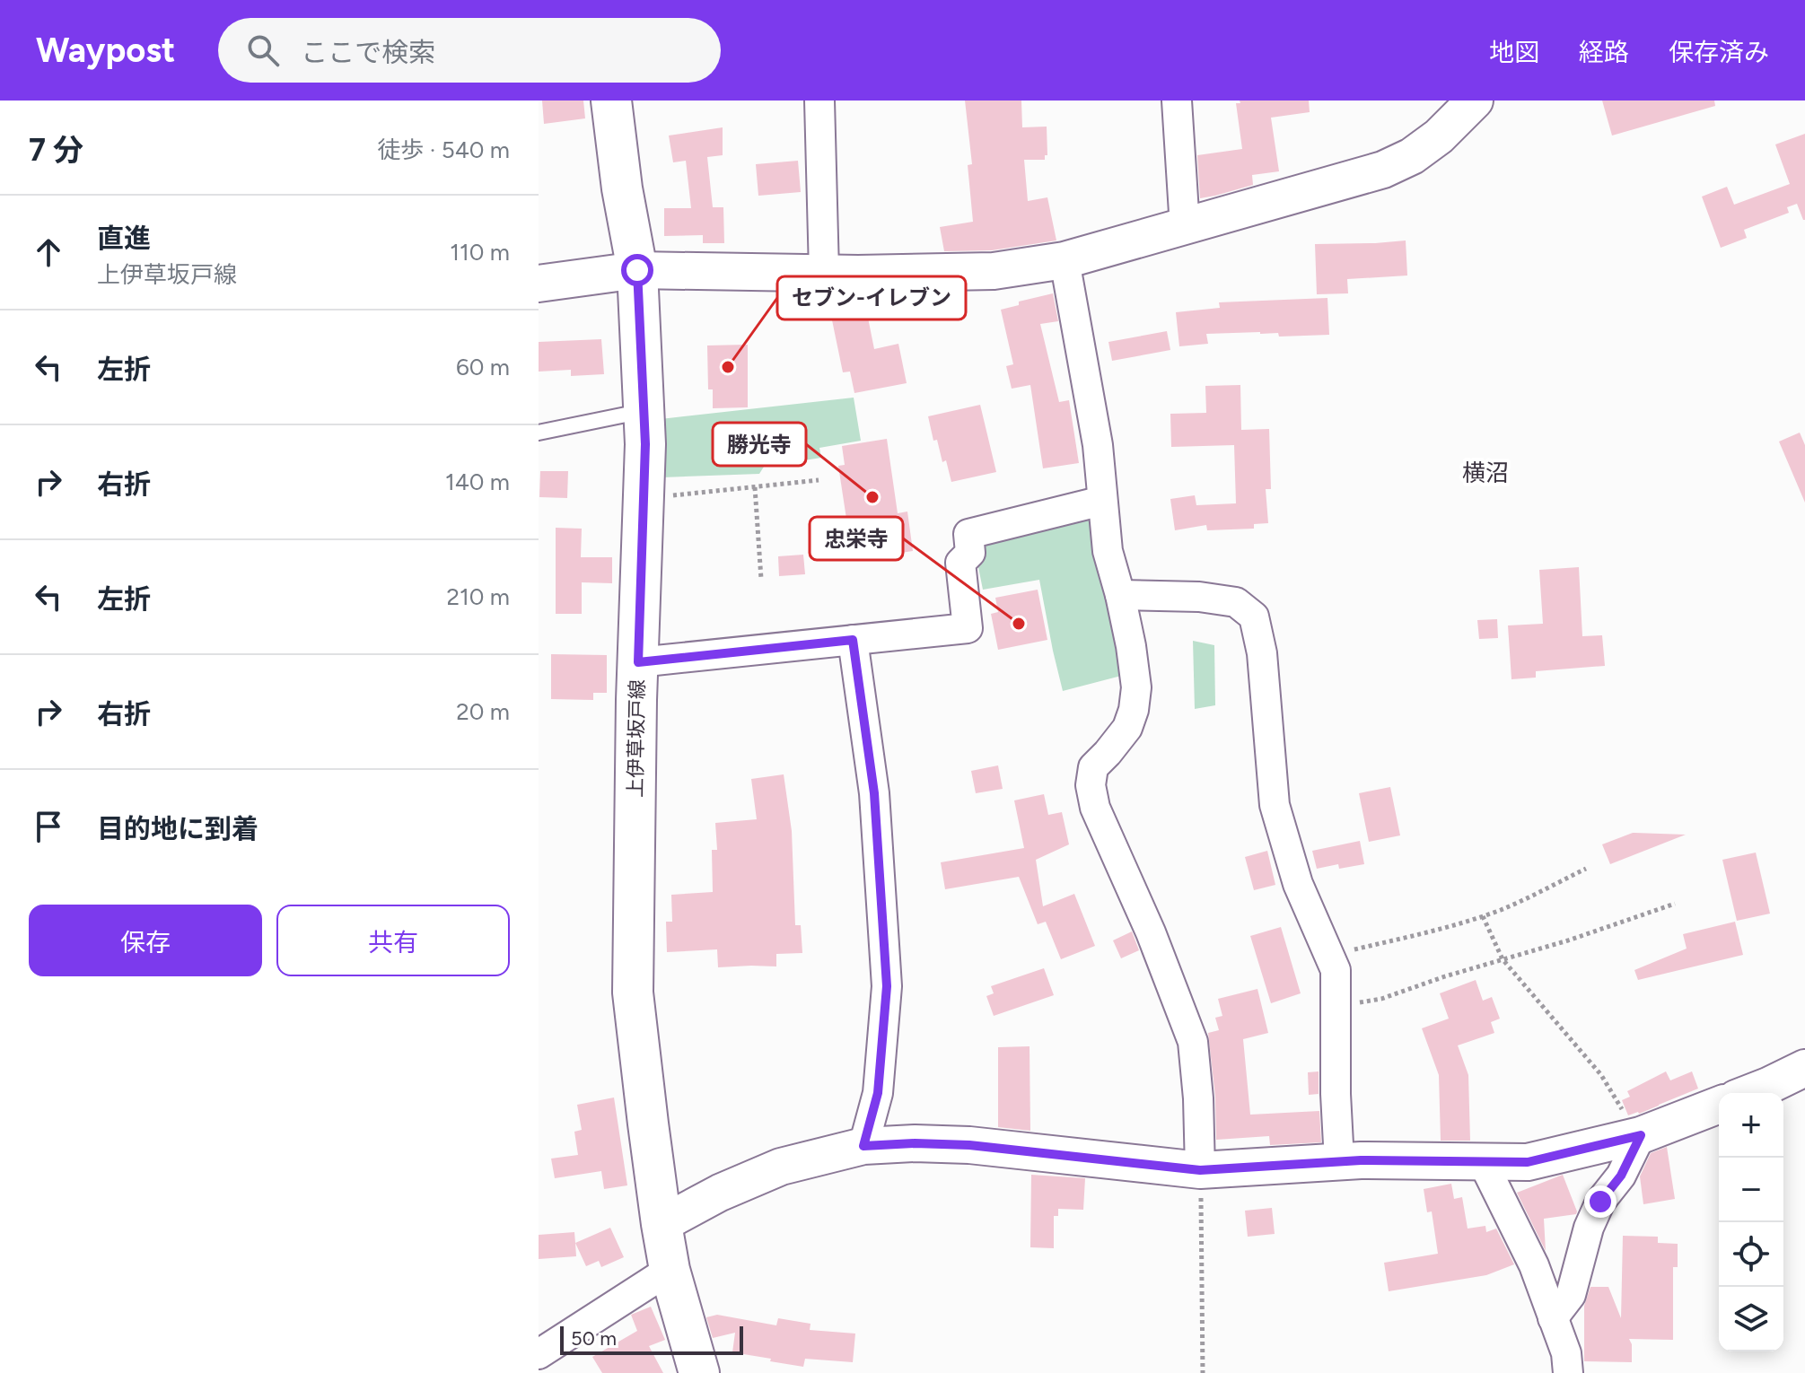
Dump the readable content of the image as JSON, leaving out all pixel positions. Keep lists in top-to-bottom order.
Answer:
{
  "streets": {
    "main road": ["上伊草坂戸線"]
  },
  "districts": ["横沼"],
  "places": ["セブン-イレブン", "勝光寺", "忠栄寺"],
  "scale_bar": "50 m",
  "page": {
    "header": "Waypost",
    "search": "ここで検索",
    "nav": ["地図", "経路", "保存済み"],
    "heading": ["7 分", "徒歩 · 540 m"],
    "list": [
      ["直進", "上伊草坂戸線", "110 m"],
      ["左折", "60 m"],
      ["右折", "140 m"],
      ["左折", "210 m"],
      ["右折", "20 m"],
      "目的地に到着"
    ],
    "buttons": ["保存", "共有"],
    "map_buttons": ["+", "−"],
    "scale": "50 m"
  }
}
